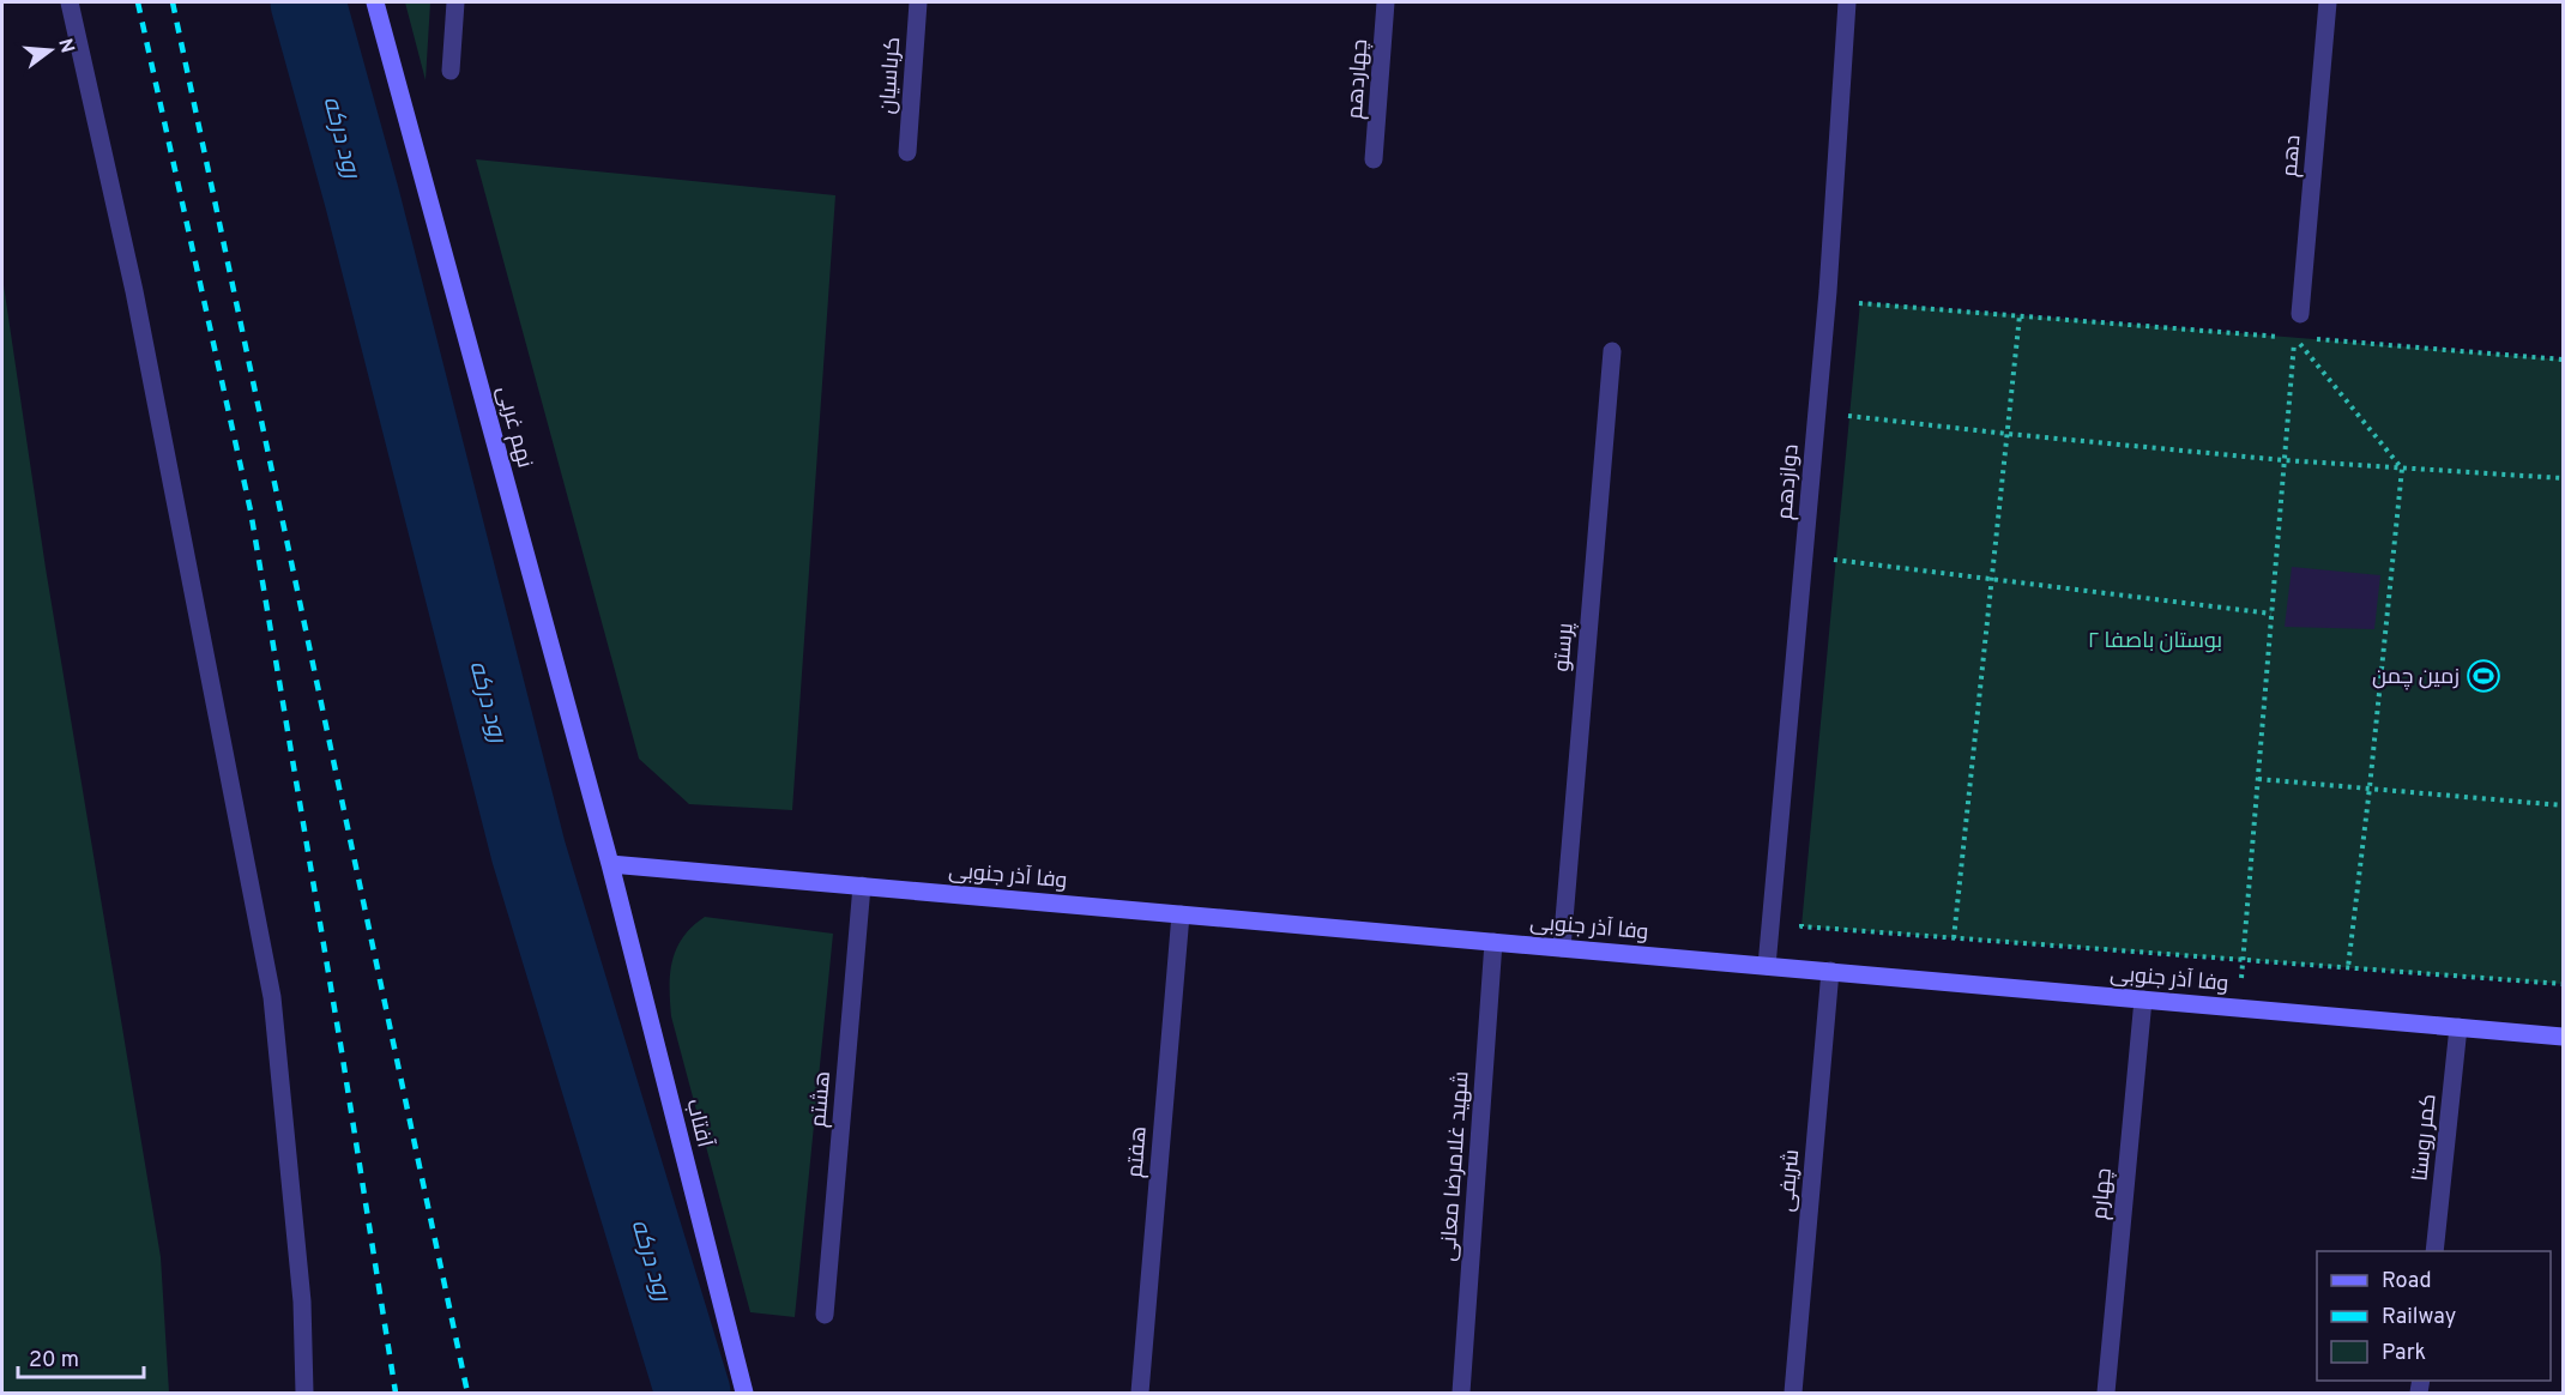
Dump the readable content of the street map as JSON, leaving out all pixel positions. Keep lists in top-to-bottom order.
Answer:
{
  "streets": {
    "street": [
      "کرباسیان",
      "چهاردهم",
      "دهم",
      "نهم غربی",
      "دوازدهم",
      "پرستو",
      "وفا آذر جنوبی",
      "هشتم",
      "آفتاب",
      "کمر روستا",
      "هفتم",
      "شهید غلامرضا معانی",
      "شریفی",
      "چهارم"
    ]
  },
  "crossings": [
    ["نهم غربی", "وفا آذر جنوبی"],
    ["نهم غربی", "آفتاب"],
    ["دوازدهم", "وفا آذر جنوبی"],
    ["پرستو", "وفا آذر جنوبی"],
    ["وفا آذر جنوبی", "هشتم"],
    ["وفا آذر جنوبی", "آفتاب"],
    ["وفا آذر جنوبی", "کمر روستا"],
    ["وفا آذر جنوبی", "هفتم"],
    ["وفا آذر جنوبی", "شهید غلامرضا معانی"],
    ["وفا آذر جنوبی", "شریفی"],
    ["وفا آذر جنوبی", "چهارم"]
  ],
  "water": ["رود درکه"],
  "parks": ["بوستان باصفا ۲"],
  "places": {
    "sports": ["زمین چمن"]
  },
  "legend": ["Road", "Railway", "Park"],
  "scale_bar": "20 m",
  "north": "right"
}
